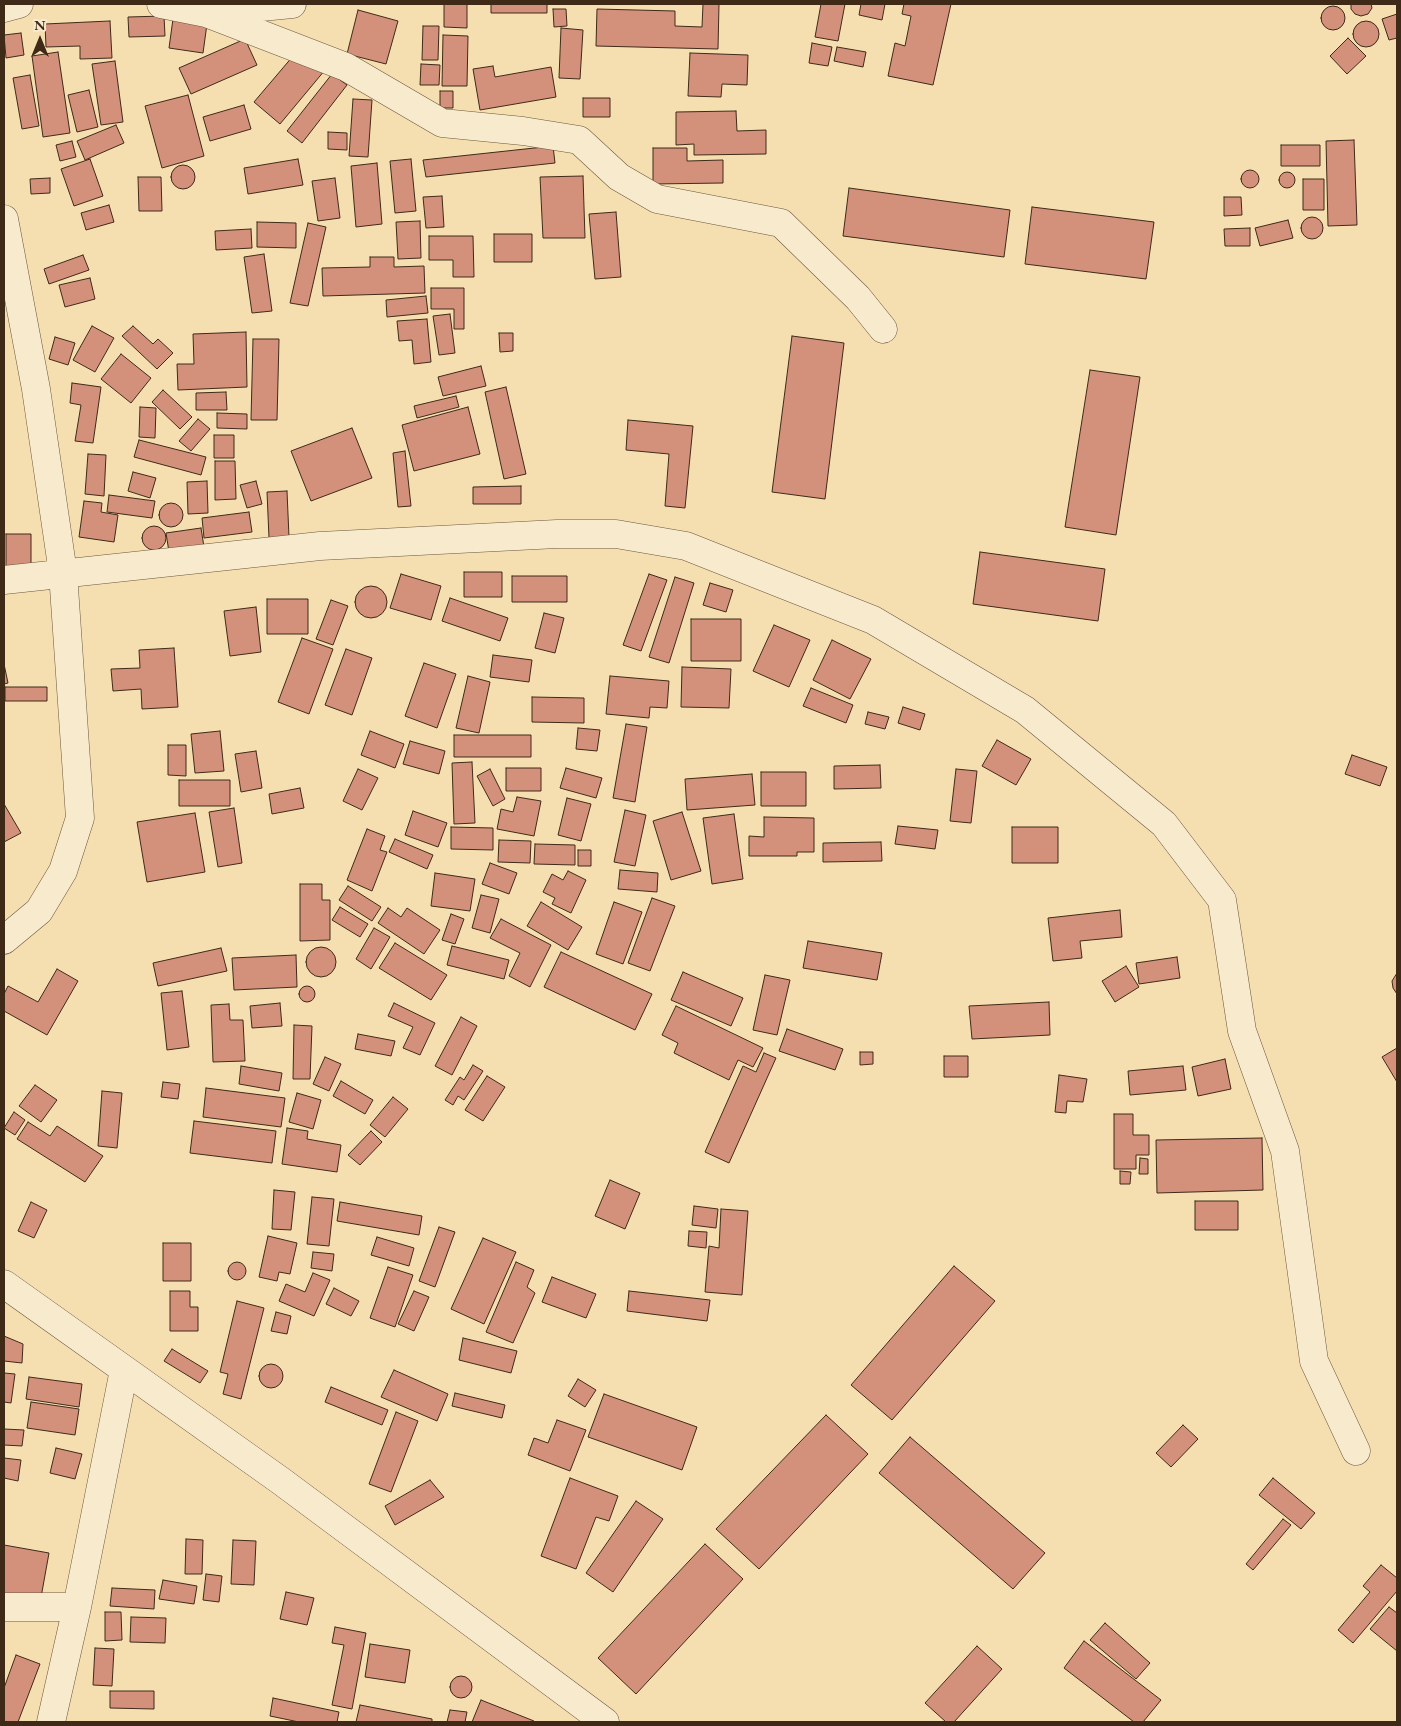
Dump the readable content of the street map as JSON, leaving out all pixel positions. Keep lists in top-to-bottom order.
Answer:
{
  "north": "top"
}
